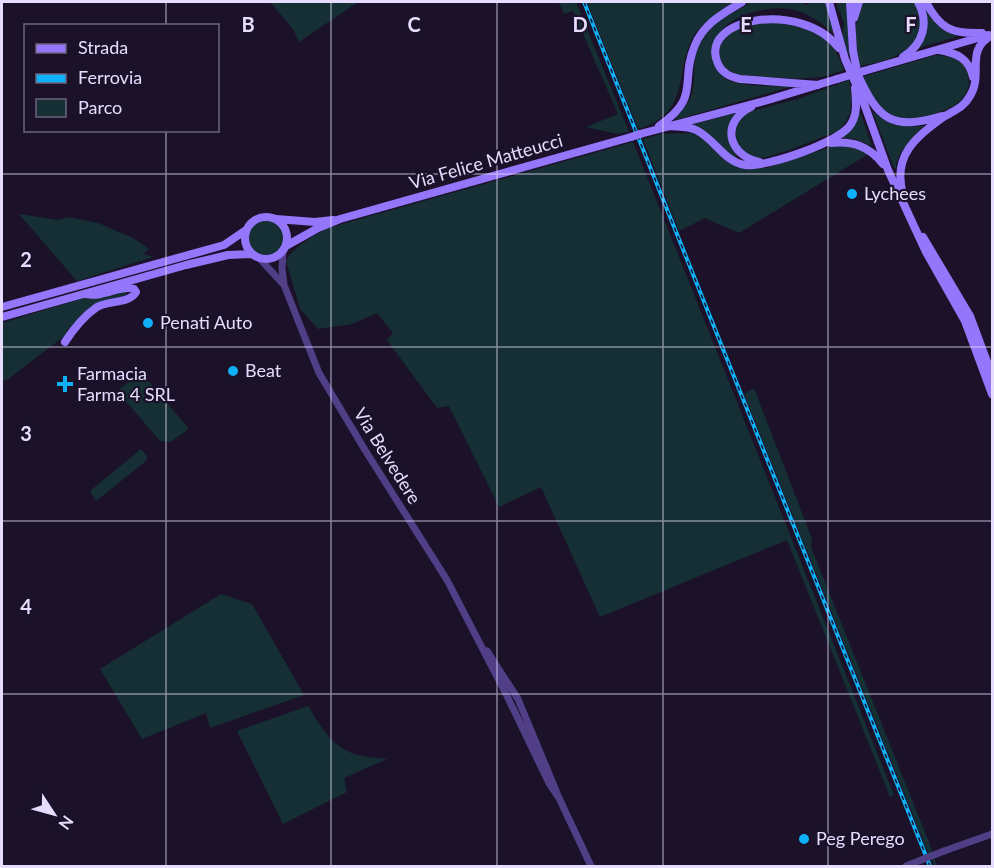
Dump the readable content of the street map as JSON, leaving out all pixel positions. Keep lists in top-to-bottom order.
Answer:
{
  "streets": {
    "main road": ["Via Felice Matteucci"],
    "street": ["Via Belvedere"]
  },
  "crossings": [
    ["Via Felice Matteucci", "Via Belvedere"]
  ],
  "places": {
    "other": [
      "Lychees",
      "Penati Auto",
      "Beat",
      "Peg Perego"
    ],
    "health": ["Farmacia Farma 4 SRL"]
  },
  "legend": ["Strada", "Ferrovia", "Parco"],
  "north": "bottom right",
  "grid": {
    "columns": [
      "B",
      "C",
      "D",
      "E",
      "F"
    ],
    "rows": ["2", "3", "4"]
  }
}
